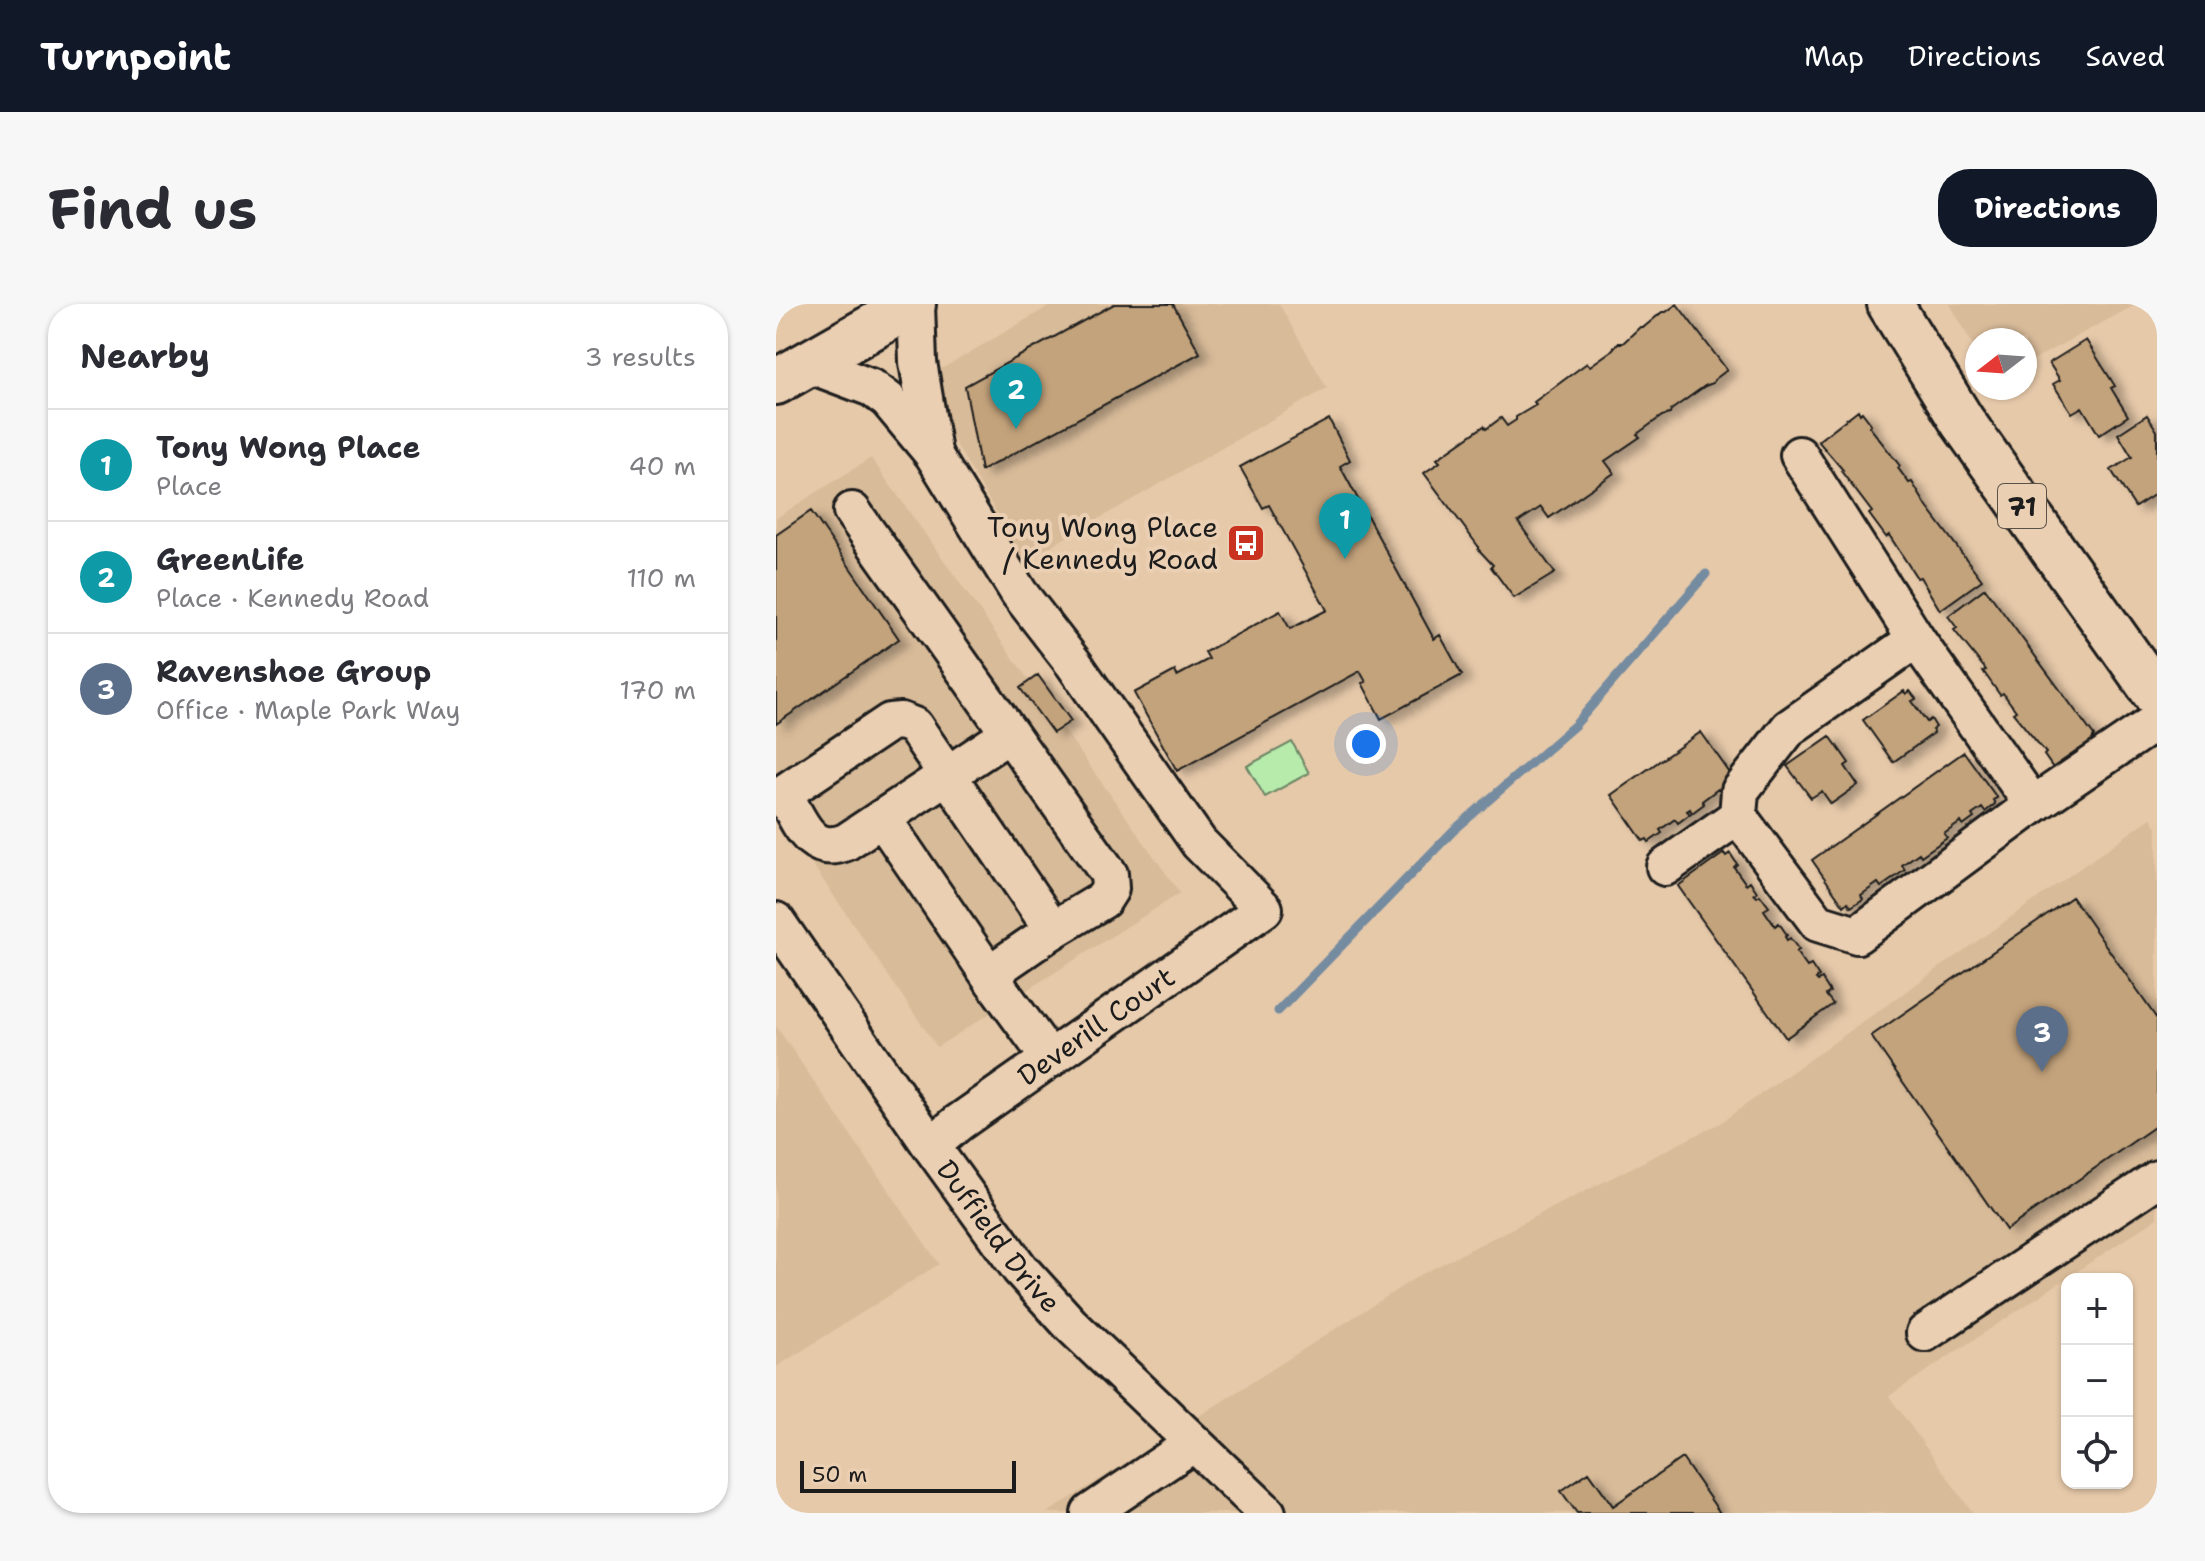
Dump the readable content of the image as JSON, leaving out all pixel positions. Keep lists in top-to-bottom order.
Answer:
{
  "streets": {
    "main road": ["71"],
    "street": ["Deverill Court", "Duffield Drive"]
  },
  "crossings": [
    ["Deverill Court", "Duffield Drive"]
  ],
  "places": {
    "bus stop": ["Tony Wong Place / Kennedy Road"]
  },
  "scale_bar": "50 m",
  "north": "left",
  "page": {
    "header": "Turnpoint",
    "nav": ["Map", "Directions", "Saved"],
    "buttons": "Directions",
    "title": "Find us",
    "heading": ["Nearby", "3 results"],
    "pins": ["2", "1", "3"],
    "list": [
      {
        "mark": "1",
        "name": "Tony Wong Place",
        "note": "Place",
        "value": "40 m"
      },
      {
        "mark": "2",
        "name": "GreenLife",
        "note": "Place · Kennedy Road",
        "value": "110 m"
      },
      {
        "mark": "3",
        "name": "Ravenshoe Group",
        "note": "Office · Maple Park Way",
        "value": "170 m"
      }
    ],
    "map_buttons": ["+", "−"],
    "scale": "50 m"
  }
}
